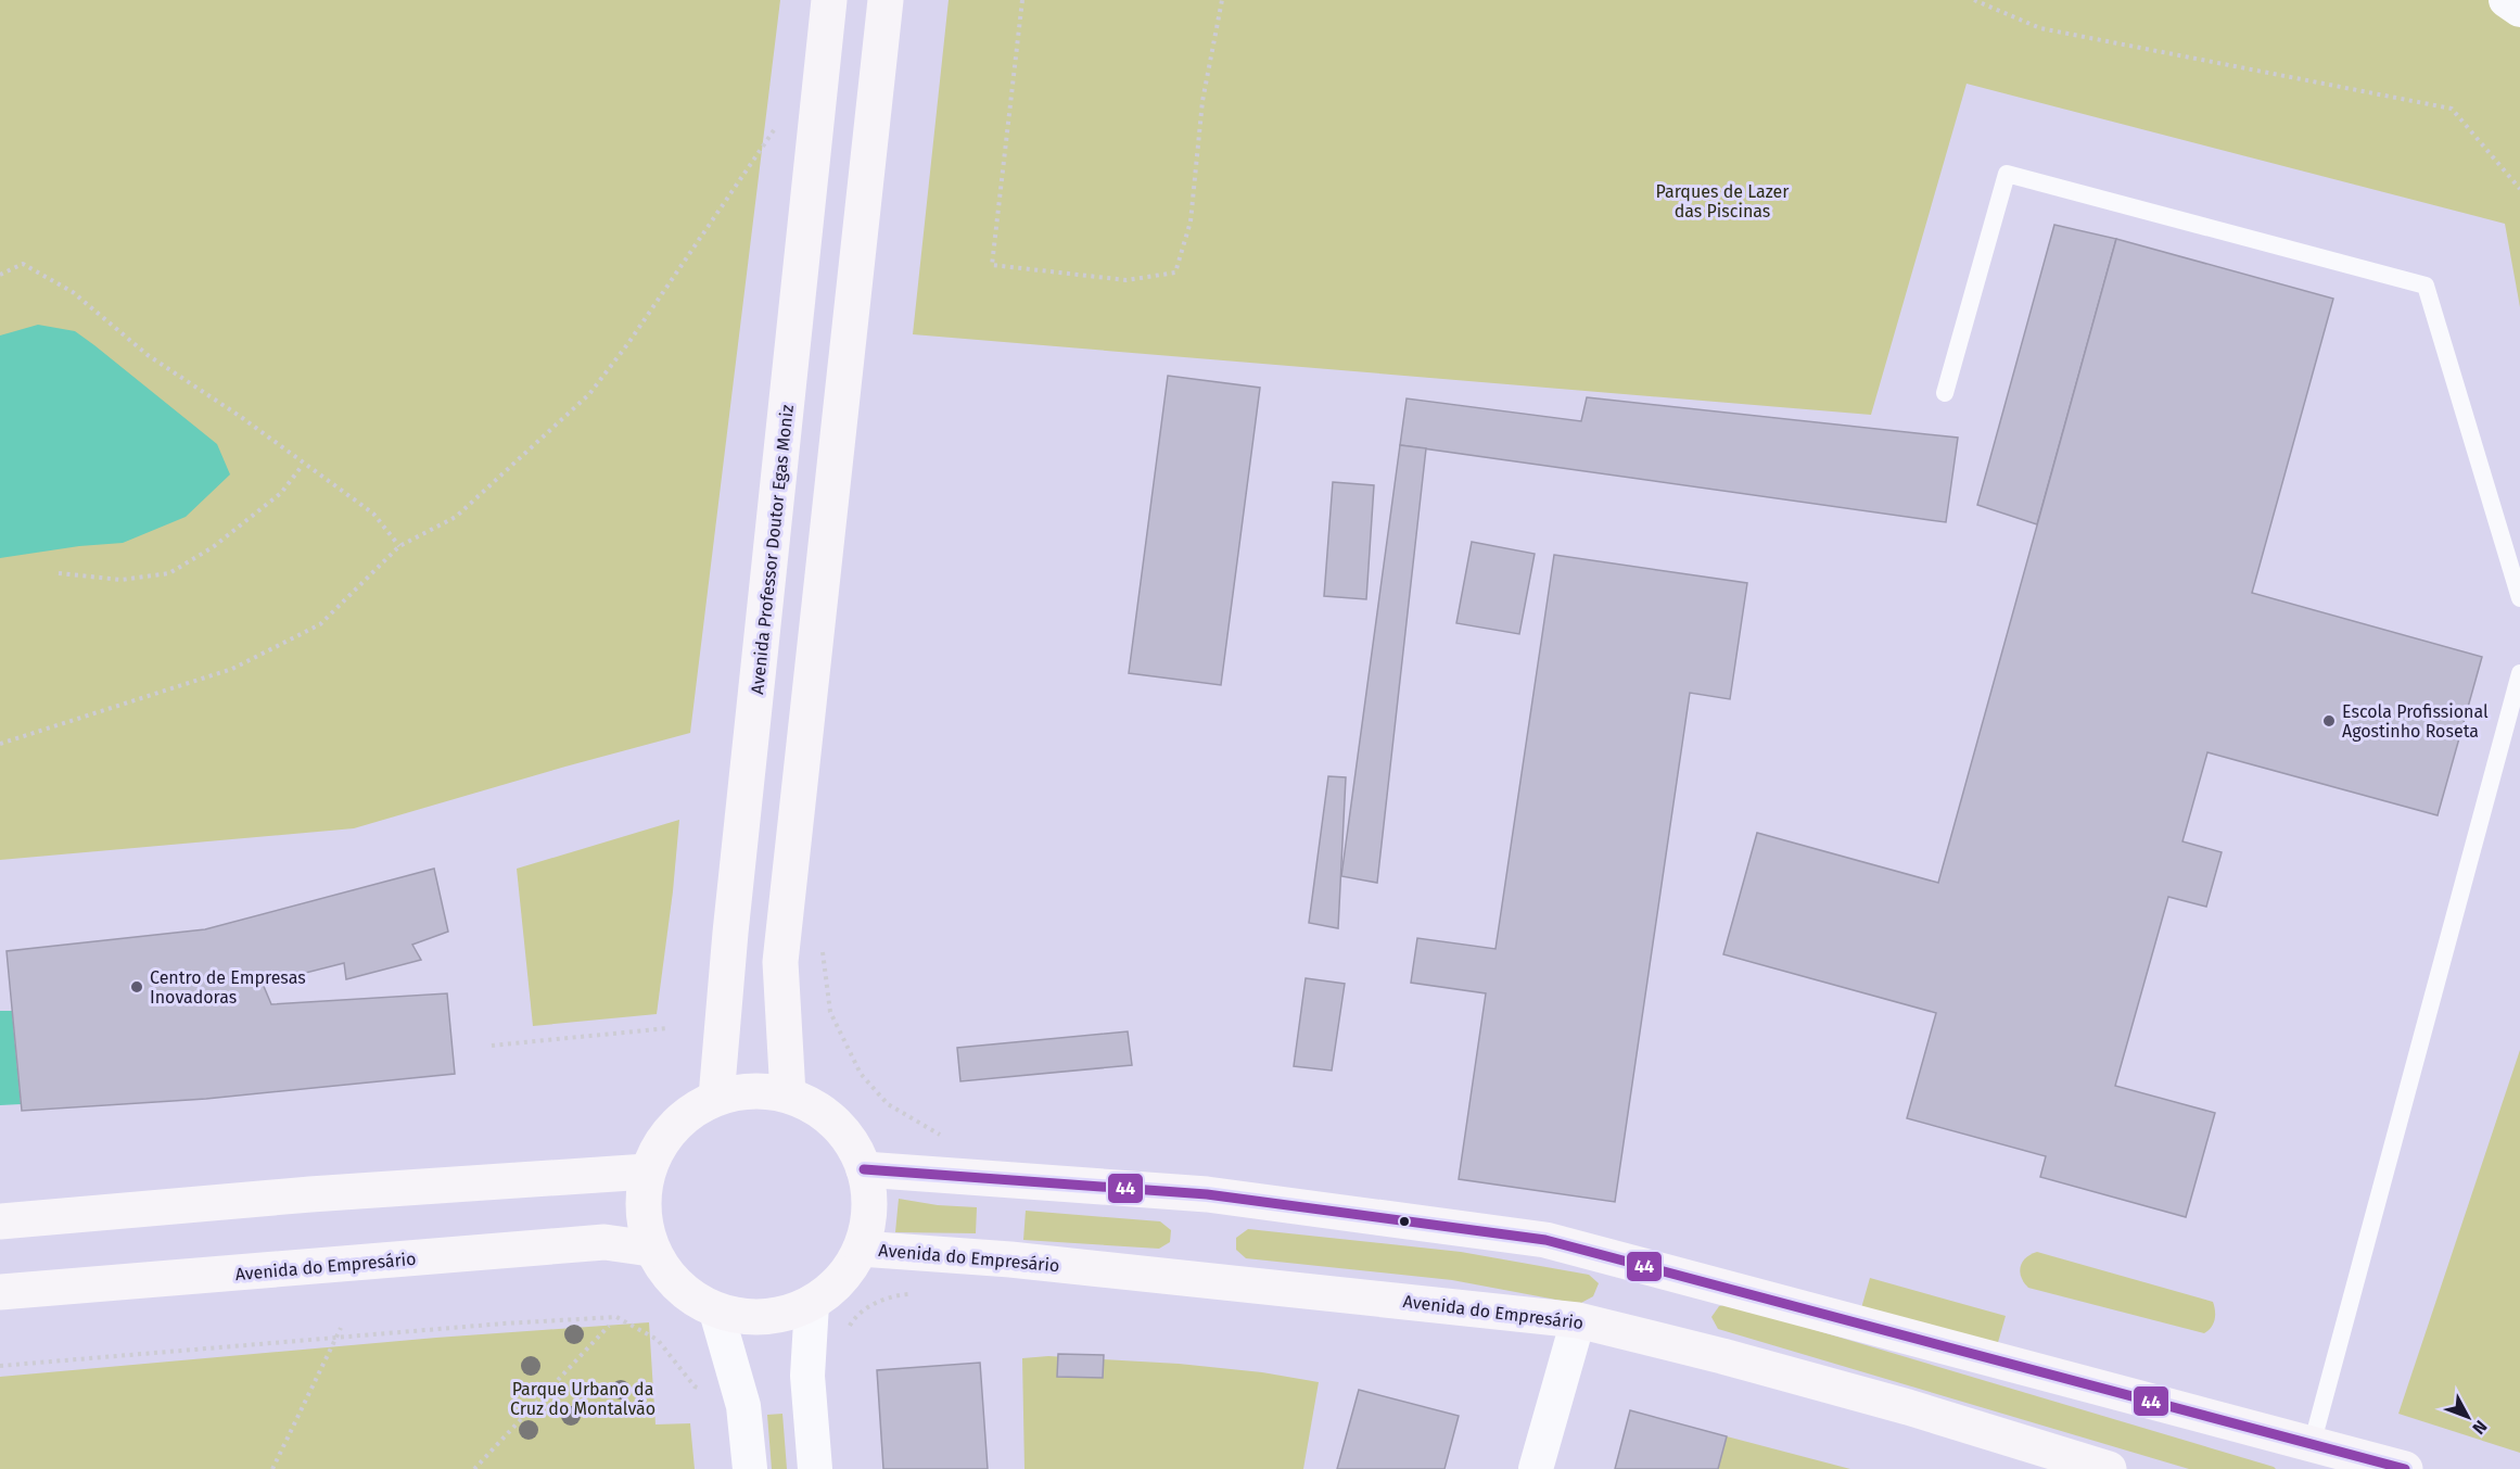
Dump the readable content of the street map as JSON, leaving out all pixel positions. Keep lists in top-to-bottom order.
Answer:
{
  "streets": {
    "main road": ["Avenida Professor Doutor Egas Moniz", "Avenida do Empresário"]
  },
  "crossings": [
    ["Avenida Professor Doutor Egas Moniz", "Avenida do Empresário"]
  ],
  "parks": ["Parques de Lazer das Piscinas", "Parque Urbano da Cruz do Montalvão"],
  "places": ["Escola Profissional Agostinho Roseta", "Centro de Empresas Inovadoras"],
  "lines": ["transit line 44"],
  "north": "bottom right"
}
